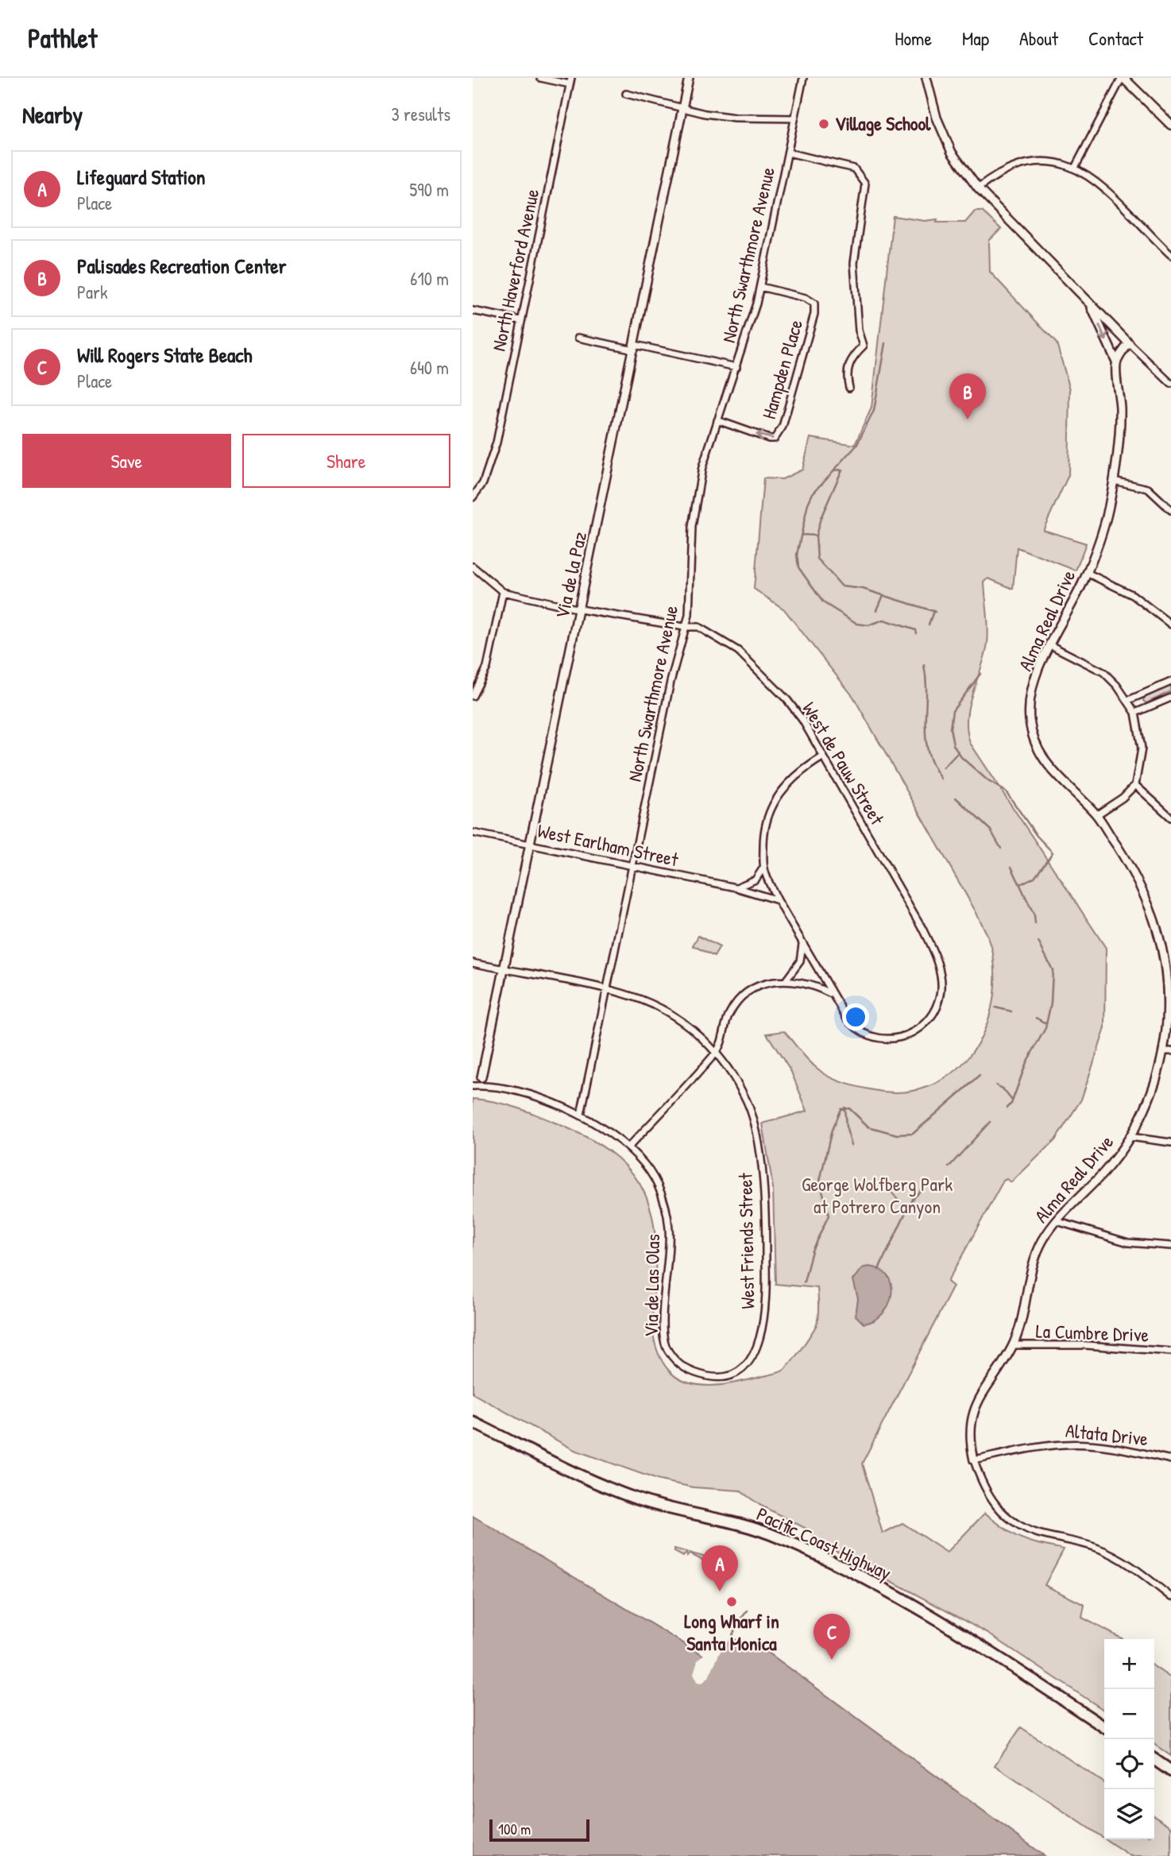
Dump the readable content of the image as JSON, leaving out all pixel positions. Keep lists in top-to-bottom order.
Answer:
{
  "streets": {
    "highway": ["Pacific Coast Highway"],
    "street": [
      "North Swarthmore Avenue",
      "North Haverford Avenue",
      "Hampden Place",
      "Via de la Paz",
      "Alma Real Drive",
      "West de Pauw Street",
      "West Earlham Street",
      "West Friends Street",
      "Via de Las Olas",
      "La Cumbre Drive",
      "Altata Drive"
    ]
  },
  "crossings": [
    ["North Swarthmore Avenue", "Hampden Place"],
    ["North Swarthmore Avenue", "West Earlham Street"],
    ["North Swarthmore Avenue", "West Friends Street"],
    ["North Swarthmore Avenue", "Via de Las Olas"],
    ["Via de la Paz", "West Earlham Street"],
    ["Via de la Paz", "West Friends Street"],
    ["Alma Real Drive", "La Cumbre Drive"],
    ["Alma Real Drive", "Altata Drive"],
    ["West Friends Street", "Via de Las Olas"]
  ],
  "parks": ["George Wolfberg Park at Potrero Canyon"],
  "places": ["Village School", "Long Wharf in Santa Monica"],
  "scale_bar": "100 m",
  "page": {
    "header": "Pathlet",
    "nav": [
      "Home",
      "Map",
      "About",
      "Contact"
    ],
    "heading": ["Nearby", "3 results"],
    "list": [
      {
        "mark": "A",
        "name": "Lifeguard Station",
        "note": "Place",
        "value": "590 m"
      },
      {
        "mark": "B",
        "name": "Palisades Recreation Center",
        "note": "Park",
        "value": "610 m"
      },
      {
        "mark": "C",
        "name": "Will Rogers State Beach",
        "note": "Place",
        "value": "640 m"
      }
    ],
    "pins": ["B", "A", "C"],
    "buttons": ["Save", "Share"],
    "map_buttons": ["+", "−"],
    "scale": "100 m"
  }
}
